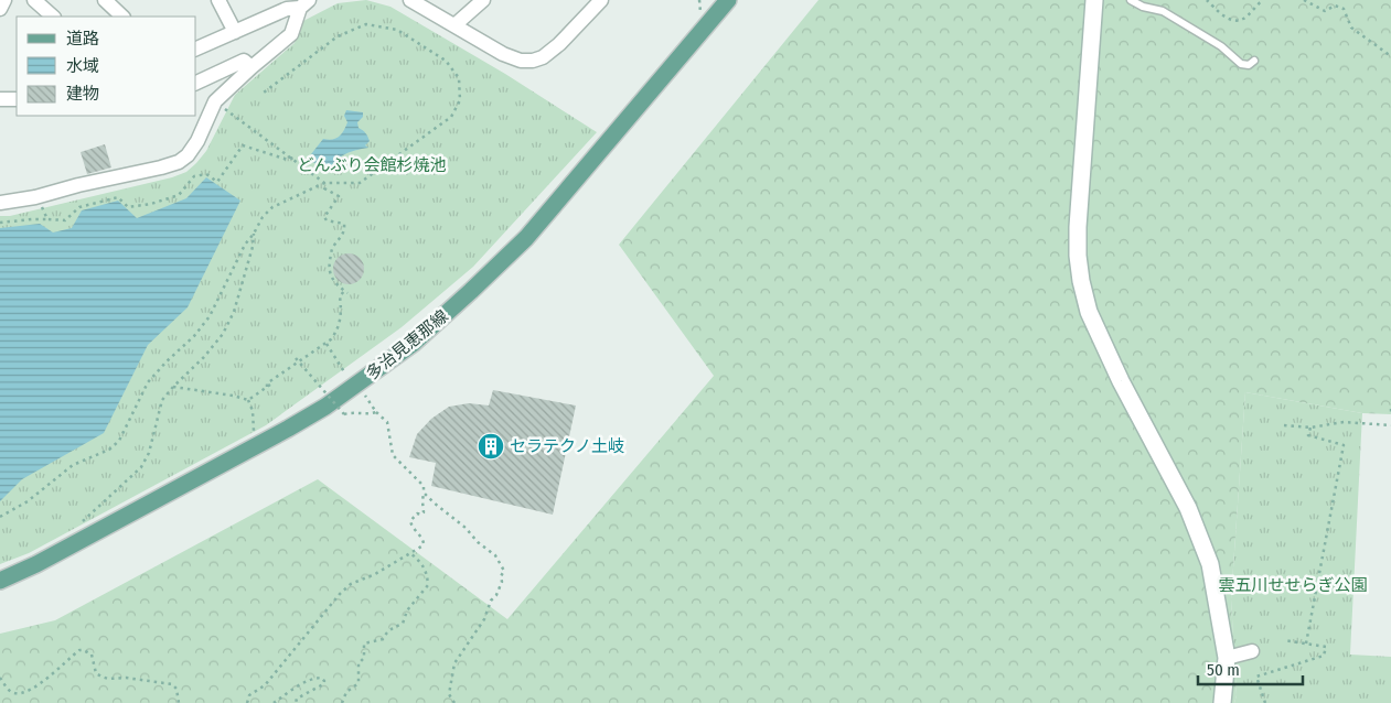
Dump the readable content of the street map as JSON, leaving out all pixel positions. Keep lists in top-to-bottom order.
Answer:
{
  "streets": {
    "main road": ["多治見恵那線"]
  },
  "parks": ["どんぶり会館杉焼池", "雲五川せせらぎ公園"],
  "places": {
    "building": ["セラテクノ土岐"]
  },
  "legend": ["道路", "水域", "建物"],
  "scale_bar": "50 m"
}
